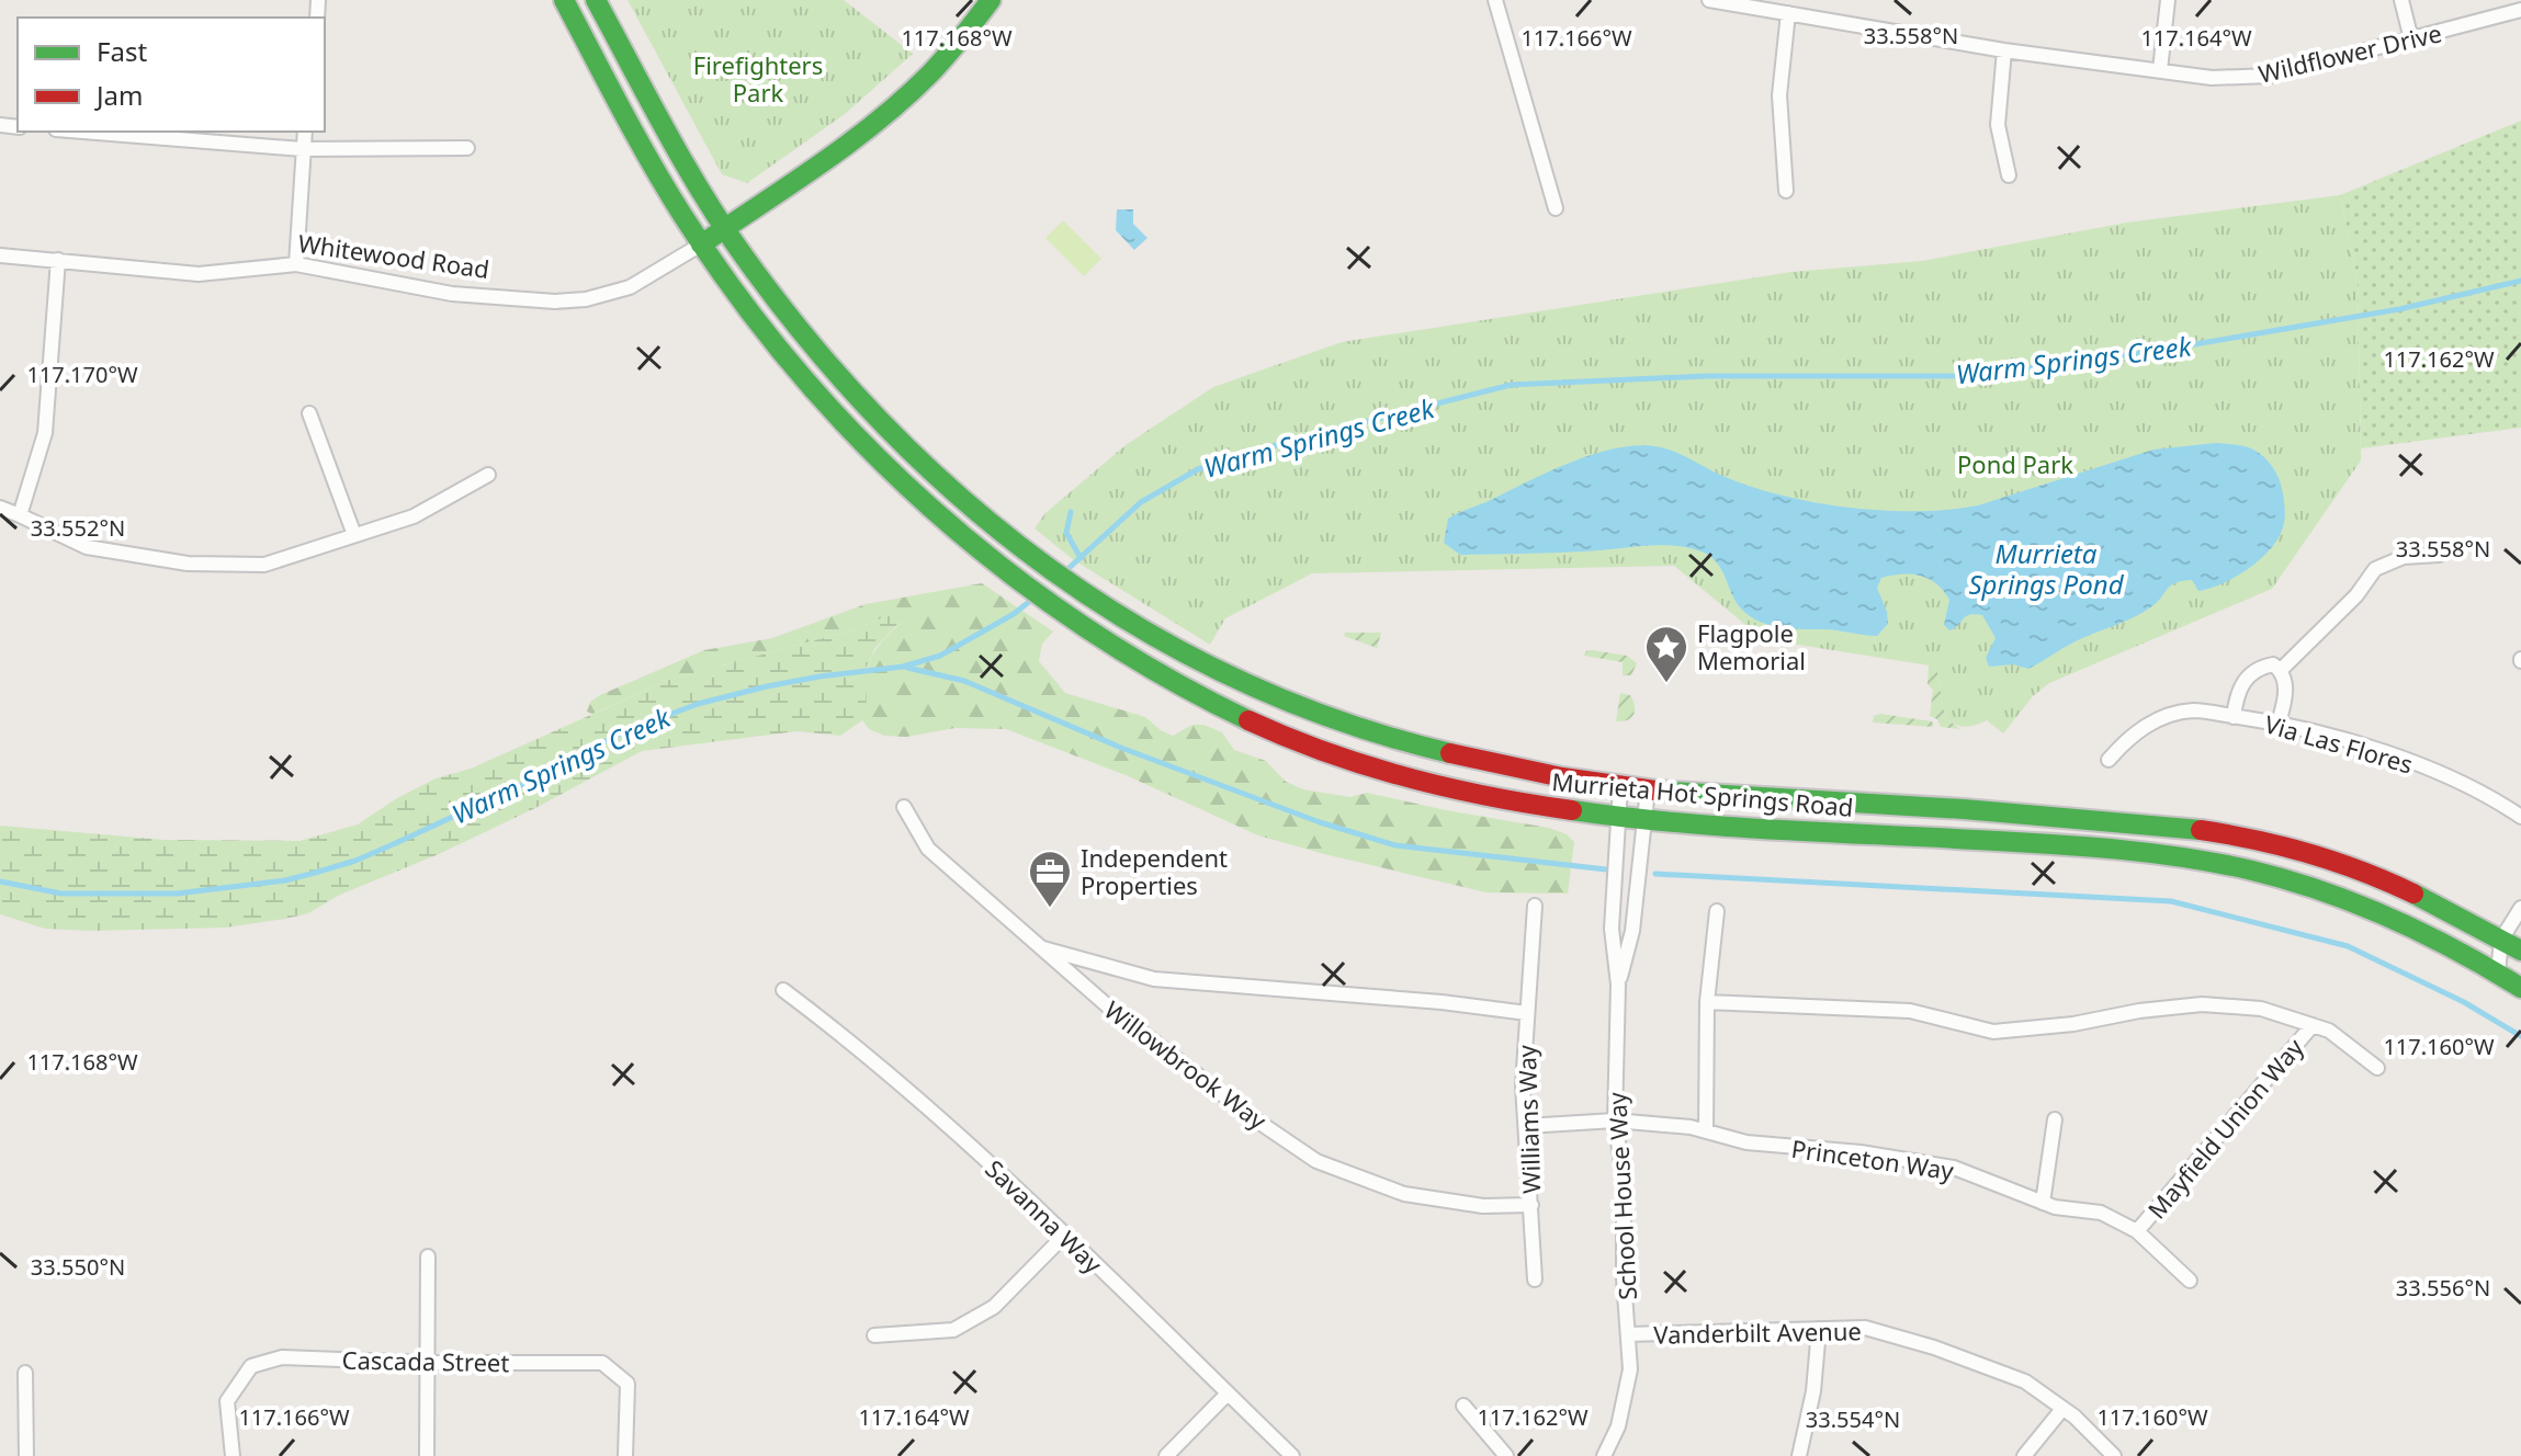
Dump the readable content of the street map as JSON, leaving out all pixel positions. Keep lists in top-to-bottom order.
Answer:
{
  "streets": {
    "main road": ["Whitewood Road", "Murrieta Hot Springs Road"],
    "street": [
      "Wildflower Drive",
      "Via Las Flores",
      "Willowbrook Way",
      "Williams Way",
      "Mayfield Union Way",
      "Princeton Way",
      "School House Way",
      "Savanna Way",
      "Vanderbilt Avenue",
      "Cascada Street"
    ]
  },
  "crossings": [
    ["Whitewood Road", "Murrieta Hot Springs Road"],
    ["Murrieta Hot Springs Road", "School House Way"],
    ["Willowbrook Way", "Williams Way"],
    ["Williams Way", "Princeton Way"],
    ["Mayfield Union Way", "Princeton Way"],
    ["Princeton Way", "School House Way"],
    ["School House Way", "Vanderbilt Avenue"]
  ],
  "water": ["Warm Springs Creek", "Murrieta Springs Pond"],
  "parks": ["Firefighters Park", "Pond Park"],
  "places": {
    "place": ["Flagpole Memorial"],
    "office": ["Independent Properties"]
  },
  "legend": ["Fast", "Jam"],
  "coordinates": [
    "33.558°N",
    "117.168°W",
    "117.166°W",
    "117.164°W",
    "117.162°W",
    "117.170°W",
    "33.552°N",
    "117.160°W",
    "33.550°N",
    "33.556°N",
    "33.554°N"
  ]
}
